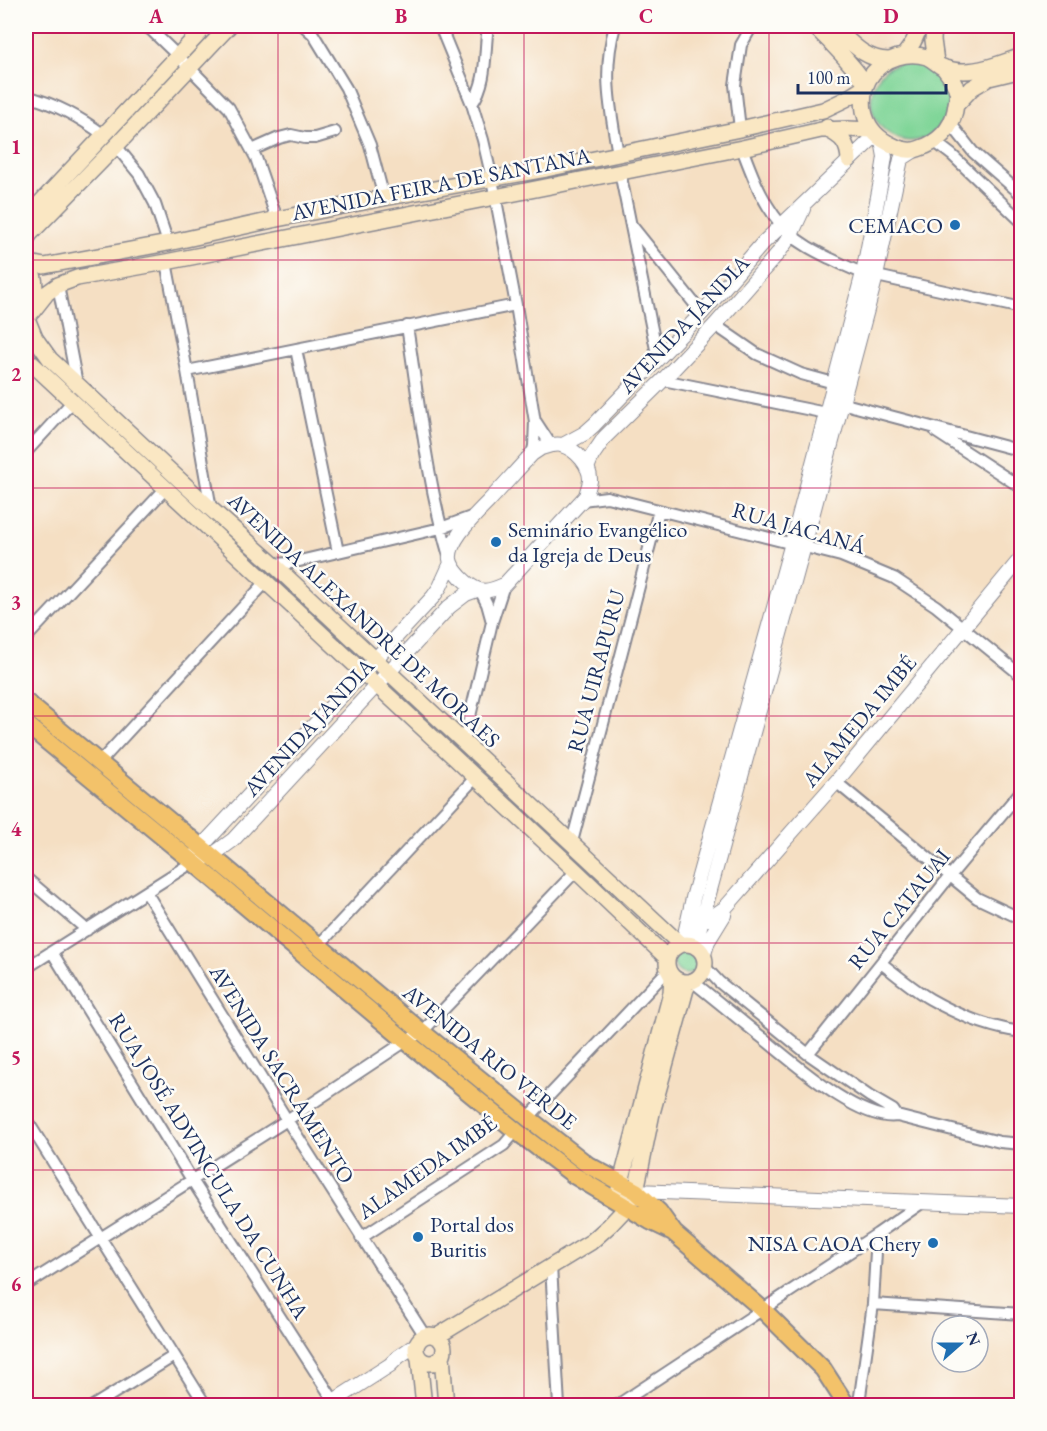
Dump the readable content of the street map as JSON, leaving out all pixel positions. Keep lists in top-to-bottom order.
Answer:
{
  "streets": {
    "main road": ["AVENIDA FEIRA DE SANTANA", "AVENIDA ALEXANDRE DE MORAES", "AVENIDA RIO VERDE"],
    "street": [
      "AVENIDA JANDIA",
      "RUA JACANÁ",
      "RUA UIRAPURU",
      "ALAMEDA IMBÉ",
      "RUA CATAUAI",
      "AVENIDA SACRAMENTO",
      "RUA JOSÉ ADVINCULA DA CUNHA"
    ]
  },
  "crossings": [
    ["AVENIDA FEIRA DE SANTANA", "AVENIDA JANDIA"],
    ["AVENIDA FEIRA DE SANTANA", "AVENIDA ALEXANDRE DE MORAES"],
    ["AVENIDA JANDIA", "AVENIDA ALEXANDRE DE MORAES"],
    ["AVENIDA JANDIA", "AVENIDA RIO VERDE"],
    ["AVENIDA JANDIA", "AVENIDA SACRAMENTO"],
    ["AVENIDA JANDIA", "RUA JOSÉ ADVINCULA DA CUNHA"],
    ["RUA JACANÁ", "RUA UIRAPURU"],
    ["RUA JACANÁ", "ALAMEDA IMBÉ"],
    ["AVENIDA ALEXANDRE DE MORAES", "RUA UIRAPURU"],
    ["AVENIDA ALEXANDRE DE MORAES", "ALAMEDA IMBÉ"],
    ["AVENIDA ALEXANDRE DE MORAES", "RUA CATAUAI"],
    ["ALAMEDA IMBÉ", "AVENIDA RIO VERDE"],
    ["ALAMEDA IMBÉ", "AVENIDA SACRAMENTO"]
  ],
  "places": [
    "CEMACO",
    "Seminário Evangélico da Igreja de Deus",
    "Portal dos Buritis",
    "NISA CAOA Chery"
  ],
  "scale_bar": "100 m",
  "north": "right",
  "grid": {
    "columns": [
      "A",
      "B",
      "C",
      "D"
    ],
    "rows": [
      "1",
      "2",
      "3",
      "4",
      "5",
      "6"
    ]
  }
}
